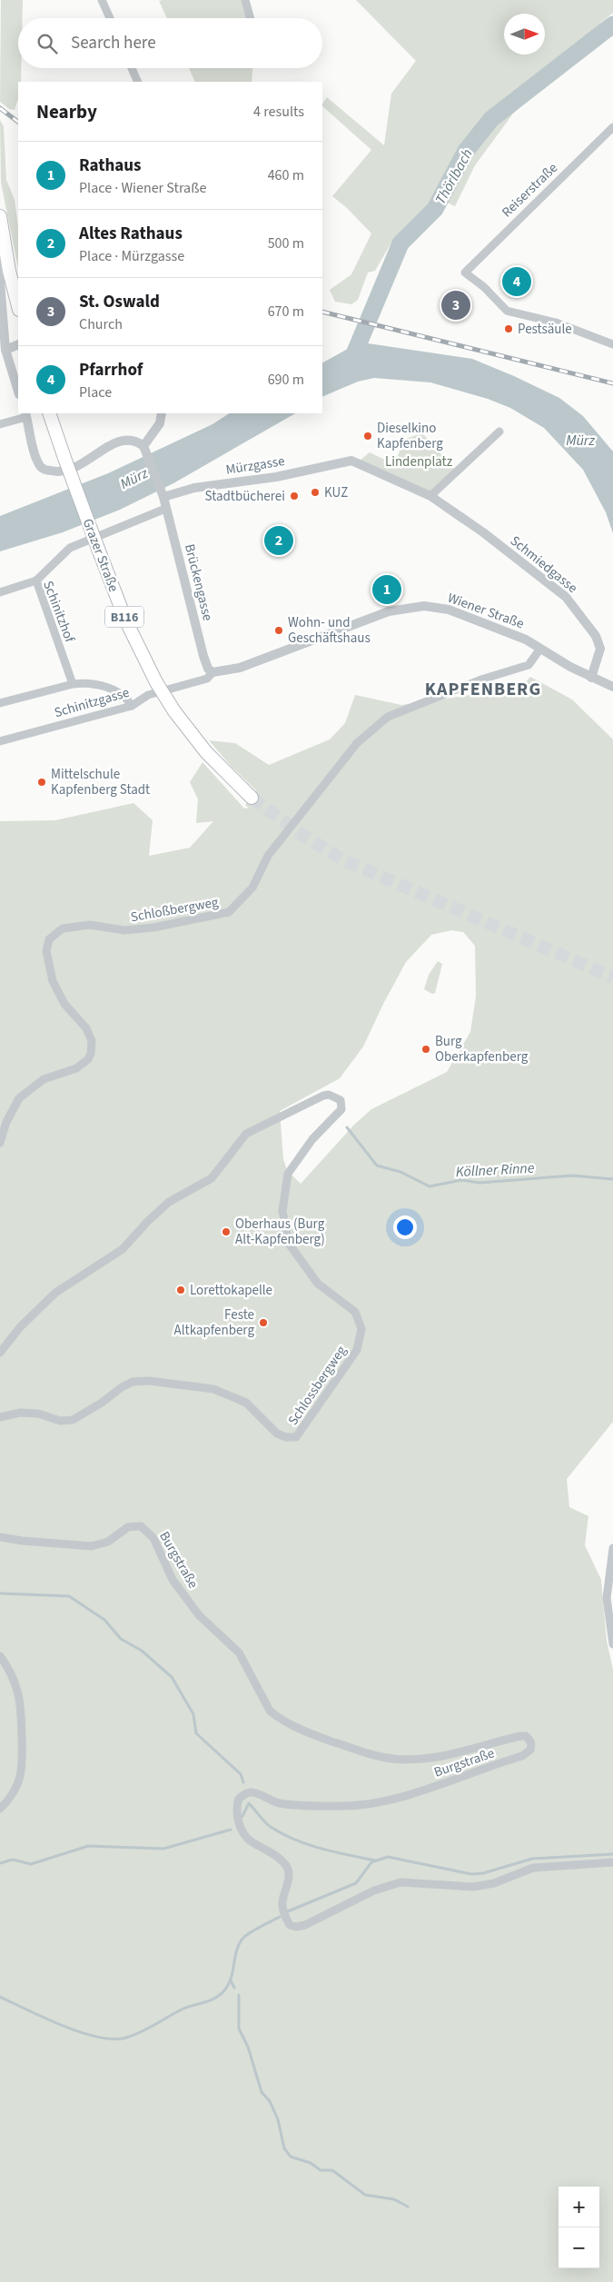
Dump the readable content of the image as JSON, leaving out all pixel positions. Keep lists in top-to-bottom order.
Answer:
{
  "streets": {
    "main road": ["Grazer Straße", "B116"],
    "street": [
      "Reiserstraße",
      "Mürzgasse",
      "Schmiedgasse",
      "Brückengasse",
      "Wiener Straße",
      "Schinitzhof",
      "Schinitzgasse",
      "Schloßbergweg",
      "Schlossbergweg",
      "Burgstraße"
    ]
  },
  "crossings": [
    ["Mürzgasse", "Schmiedgasse"],
    ["Mürzgasse", "Brückengasse"],
    ["Schmiedgasse", "Wiener Straße"],
    ["Brückengasse", "Wiener Straße"],
    ["Brückengasse", "Schinitzgasse"],
    ["Wiener Straße", "Schinitzgasse"],
    ["Wiener Straße", "Schloßbergweg"]
  ],
  "districts": ["KAPFENBERG"],
  "water": ["Thörlbach", "Mürz", "Köllner Rinne"],
  "parks": ["Lindenplatz"],
  "places": [
    "Pestsäule",
    "Dieselkino Kapfenberg",
    "KUZ",
    "Stadtbücherei",
    "Wohn- und Geschäftshaus",
    "Mittelschule Kapfenberg Stadt",
    "Burg Oberkapfenberg",
    "Oberhaus (Burg Alt-Kapfenberg)",
    "Lorettokapelle",
    "Feste Altkapfenberg"
  ],
  "north": "right",
  "page": {
    "search": "Search here",
    "heading": ["Nearby", "4 results"],
    "list": [
      {
        "mark": "1",
        "name": "Rathaus",
        "note": "Place · Wiener Straße",
        "value": "460 m"
      },
      {
        "mark": "2",
        "name": "Altes Rathaus",
        "note": "Place · Mürzgasse",
        "value": "500 m"
      },
      {
        "mark": "3",
        "name": "St. Oswald",
        "note": "Church",
        "value": "670 m"
      },
      {
        "mark": "4",
        "name": "Pfarrhof",
        "note": "Place",
        "value": "690 m"
      }
    ],
    "pins": [
      "4",
      "3",
      "2",
      "1"
    ],
    "map_buttons": ["+", "−"]
  }
}
